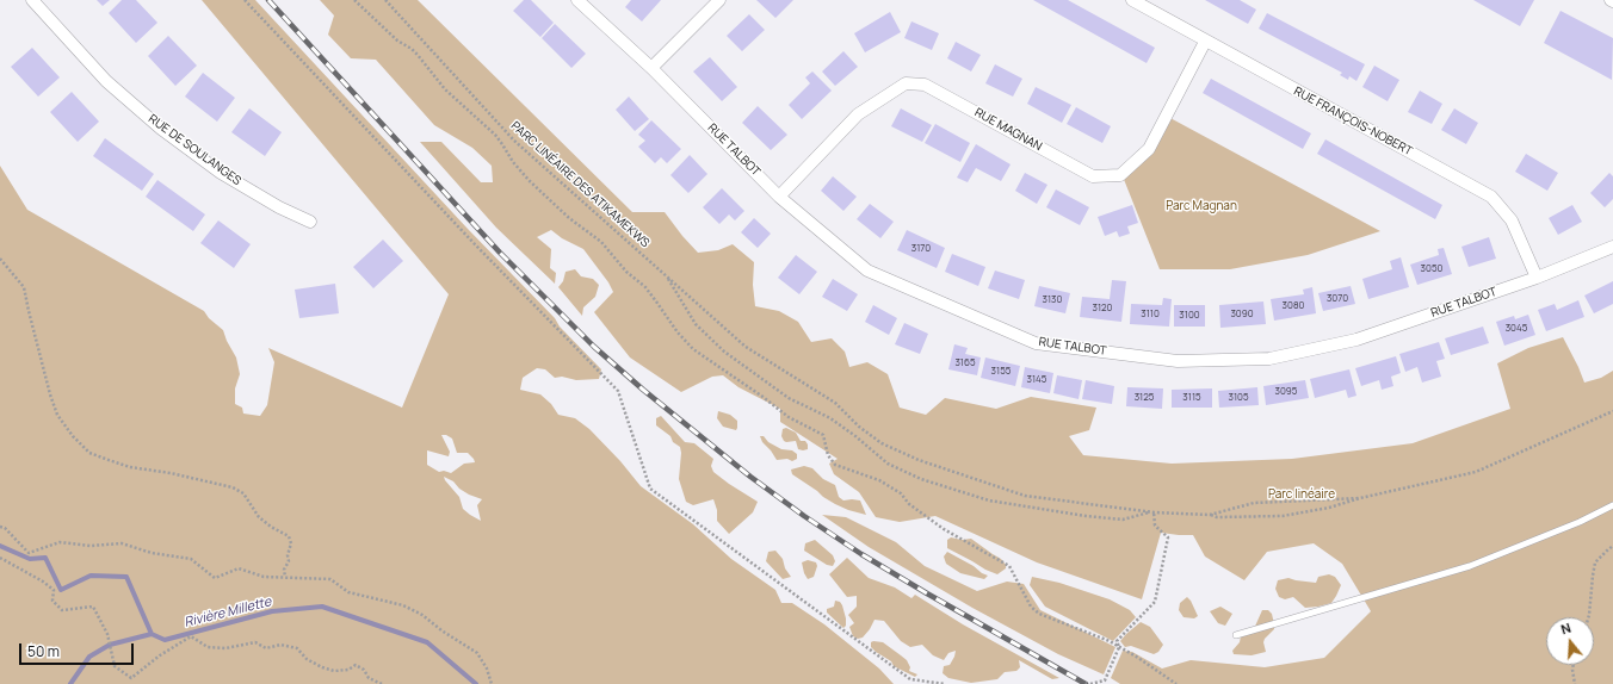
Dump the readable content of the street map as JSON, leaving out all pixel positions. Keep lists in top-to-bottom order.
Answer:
{
  "streets": {
    "street": [
      "RUE FRANÇOIS-NOBERT",
      "RUE MAGNAN",
      "RUE DE SOULANGES",
      "RUE TALBOT"
    ],
    "path": ["PARC LINÉAIRE DES ATIKAMEKWS"]
  },
  "crossings": [
    ["RUE FRANÇOIS-NOBERT", "RUE MAGNAN"],
    ["RUE FRANÇOIS-NOBERT", "RUE TALBOT"],
    ["RUE MAGNAN", "RUE TALBOT"]
  ],
  "water": ["Rivière Millette"],
  "parks": ["Parc Magnan", "Parc linéaire"],
  "house_numbers": [
    "3170",
    "3050",
    "3070",
    "3130",
    "3080",
    "3120",
    "3110",
    "3090",
    "3100",
    "3045",
    "3165",
    "3155",
    "3145",
    "3095",
    "3125",
    "3115",
    "3105"
  ],
  "scale_bar": "50 m",
  "north": "top"
}
